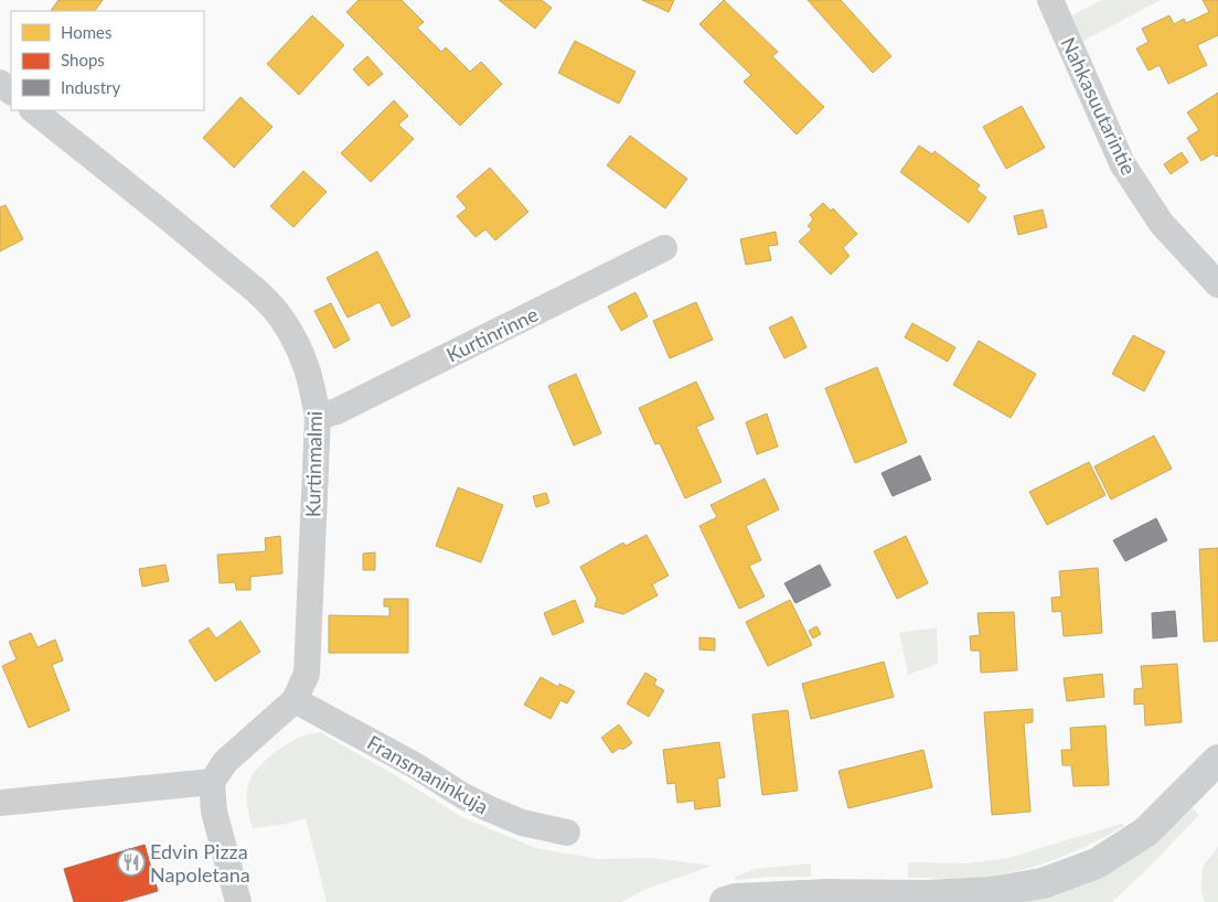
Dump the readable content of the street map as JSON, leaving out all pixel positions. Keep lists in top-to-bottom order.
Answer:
{
  "streets": {
    "street": [
      "Nahkasuutarintie",
      "Kurtinrinne",
      "Kurtinmalmi",
      "Fransmaninkuja"
    ]
  },
  "crossings": [
    ["Kurtinrinne", "Kurtinmalmi"],
    ["Kurtinmalmi", "Fransmaninkuja"]
  ],
  "places": {
    "restaurant": ["Edvin Pizza Napoletana"]
  },
  "legend": ["Homes", "Shops", "Industry"]
}
